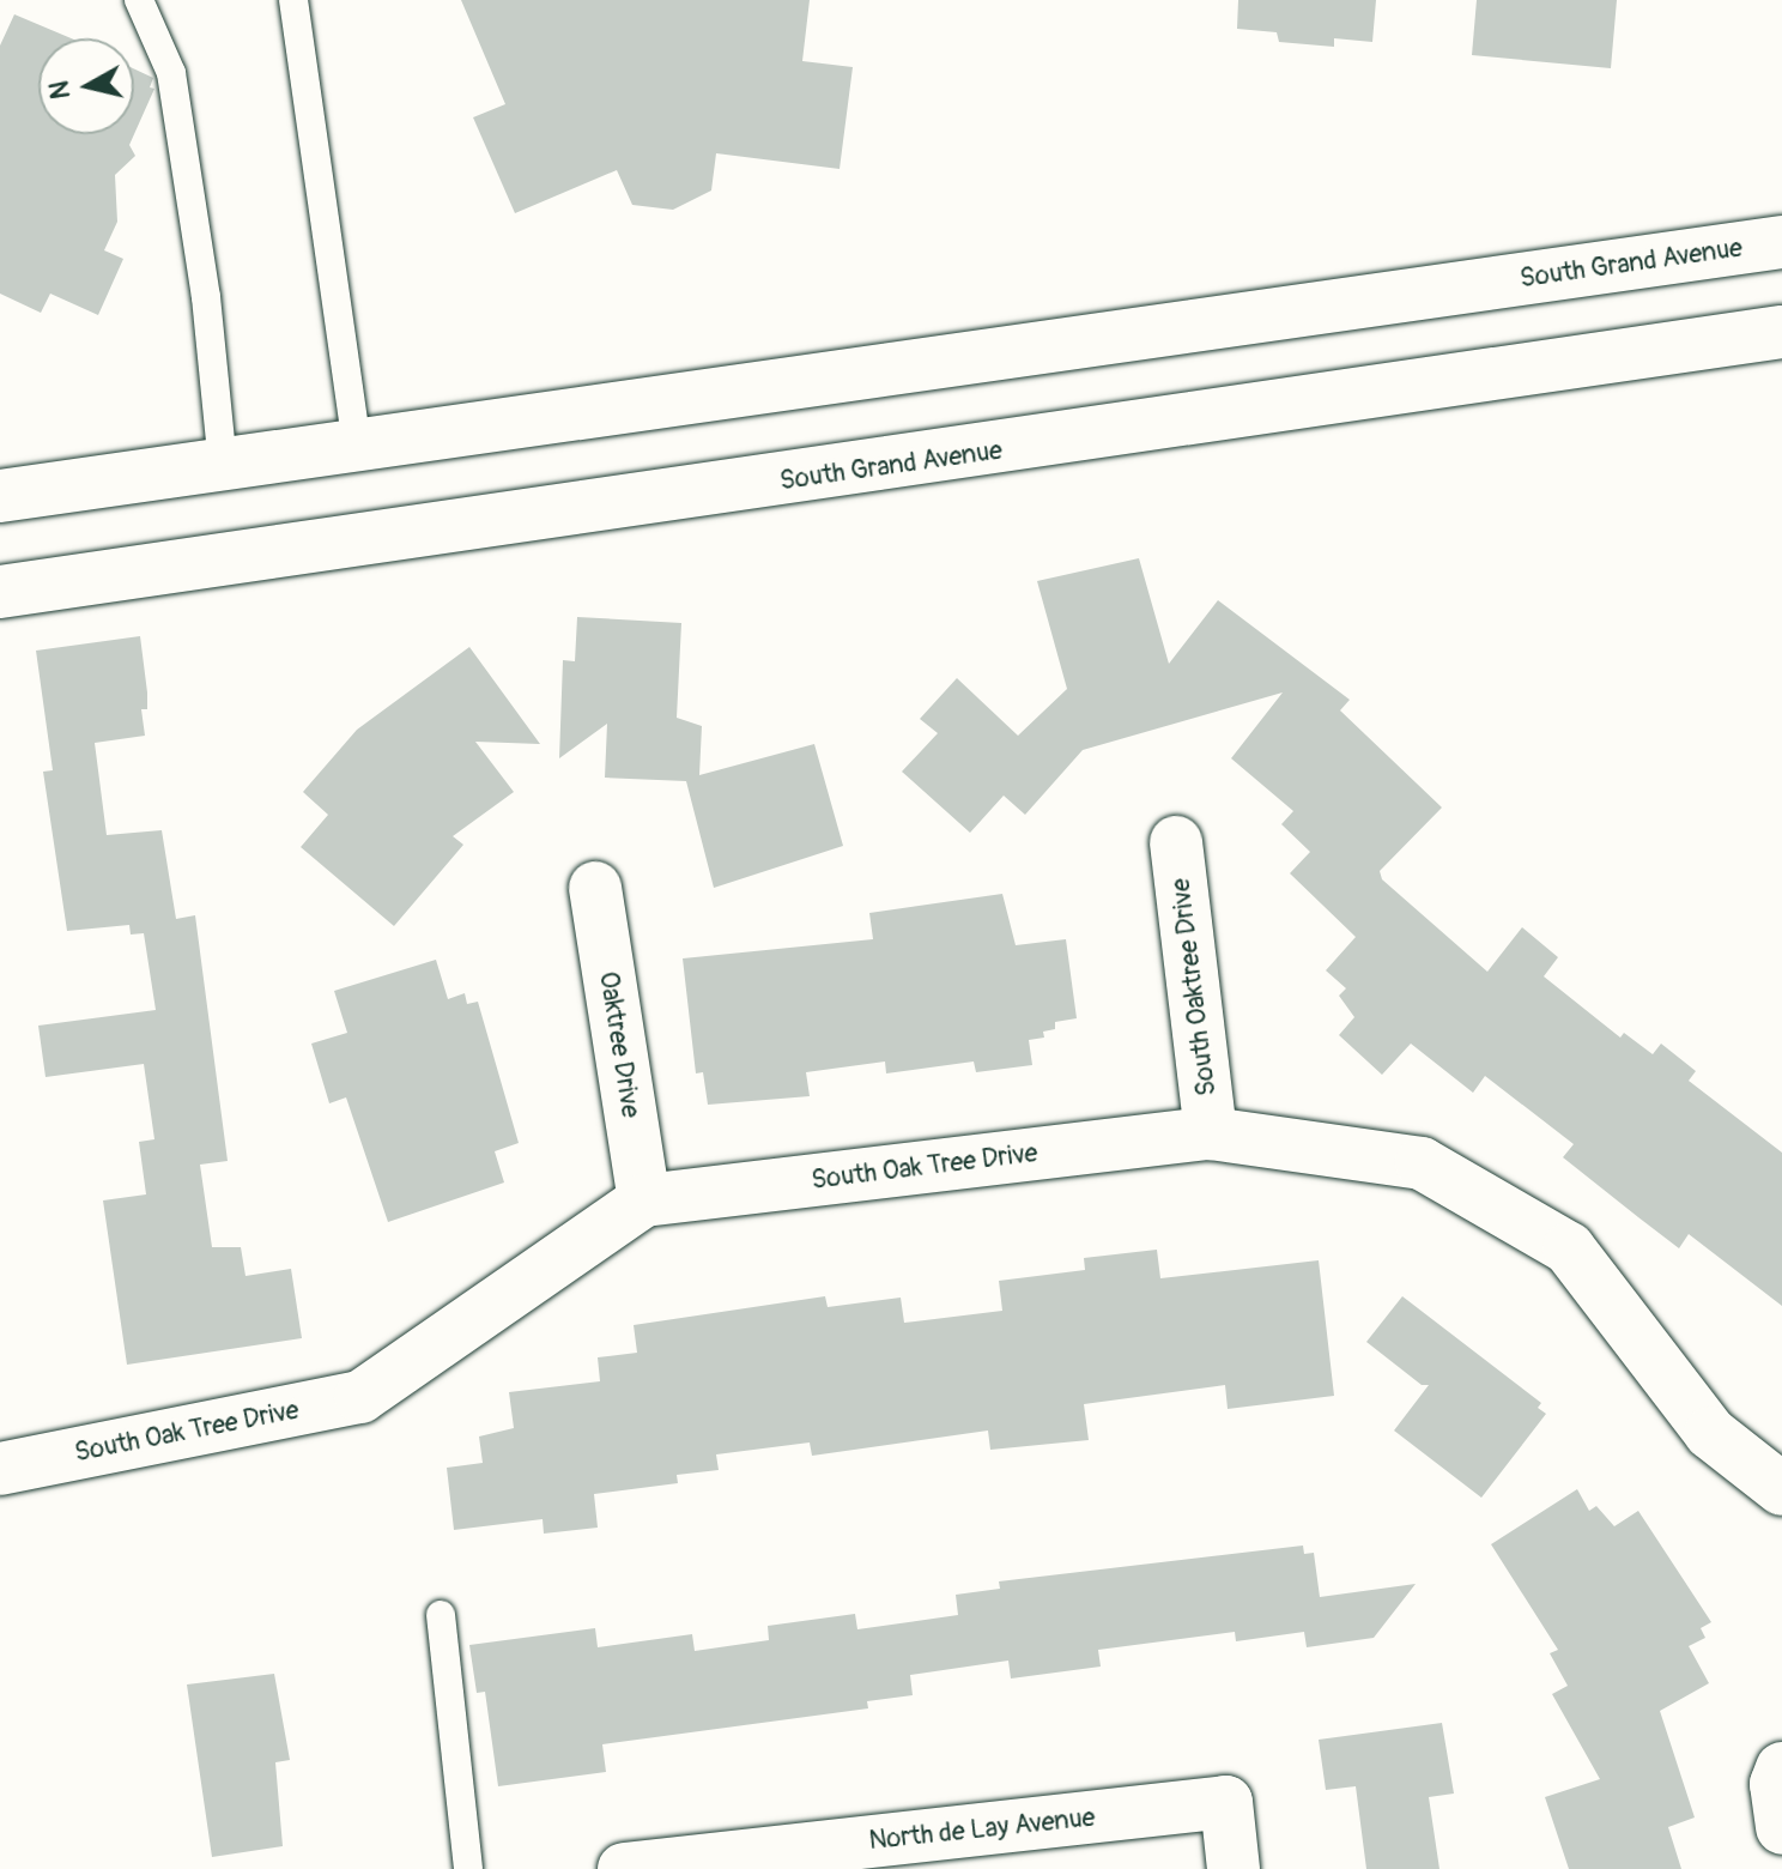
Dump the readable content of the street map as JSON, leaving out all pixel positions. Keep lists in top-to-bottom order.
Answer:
{
  "streets": {
    "main road": [
      "South Grand Avenue",
      "South Oaktree Drive",
      "Oaktree Drive",
      "South Oak Tree Drive",
      "North de Lay Avenue"
    ]
  },
  "crossings": [
    ["South Oaktree Drive", "South Oak Tree Drive"],
    ["Oaktree Drive", "South Oak Tree Drive"]
  ],
  "north": "left"
}
